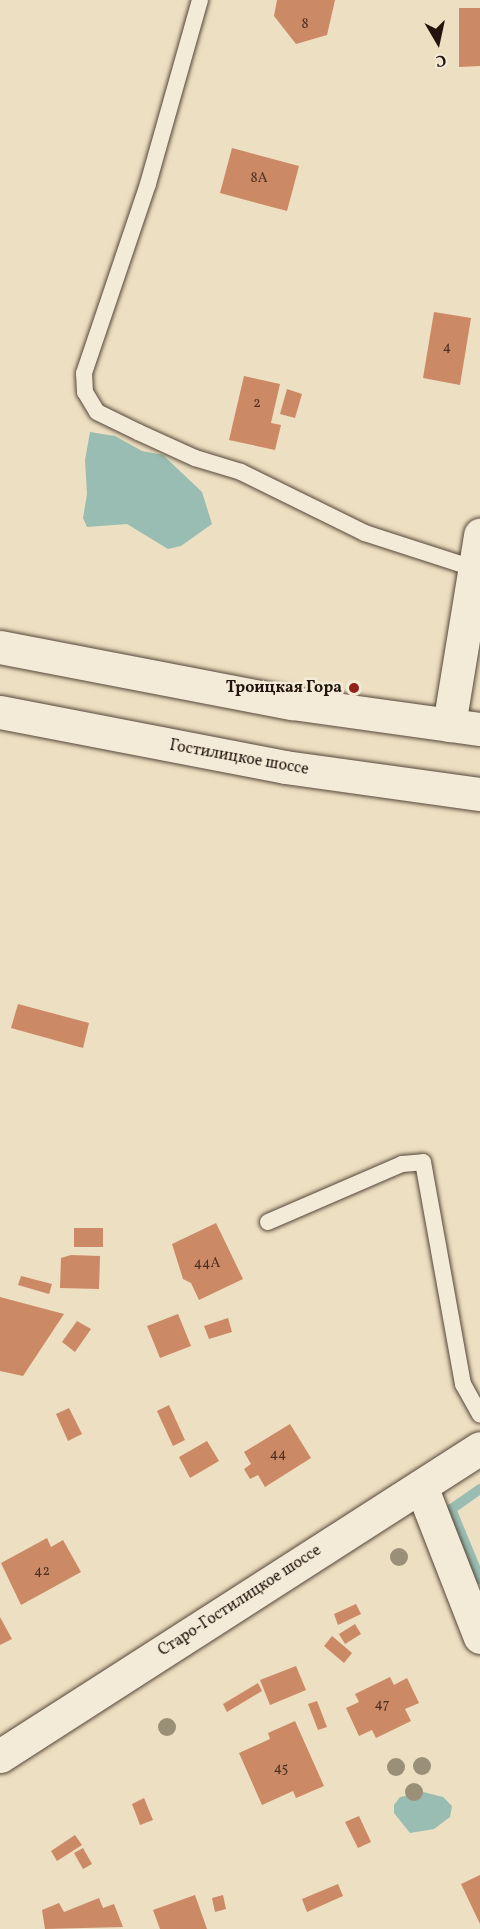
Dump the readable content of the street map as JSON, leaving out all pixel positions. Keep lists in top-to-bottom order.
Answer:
{
  "streets": {
    "main road": ["Гостилицкое шоссе", "Старо-Гостилицкое шоссе"]
  },
  "places": ["Троицкая Гора"],
  "house_numbers": [
    "8",
    "8А",
    "4",
    "2",
    "44А",
    "44",
    "42",
    "47",
    "45"
  ],
  "north": "bottom"
}
